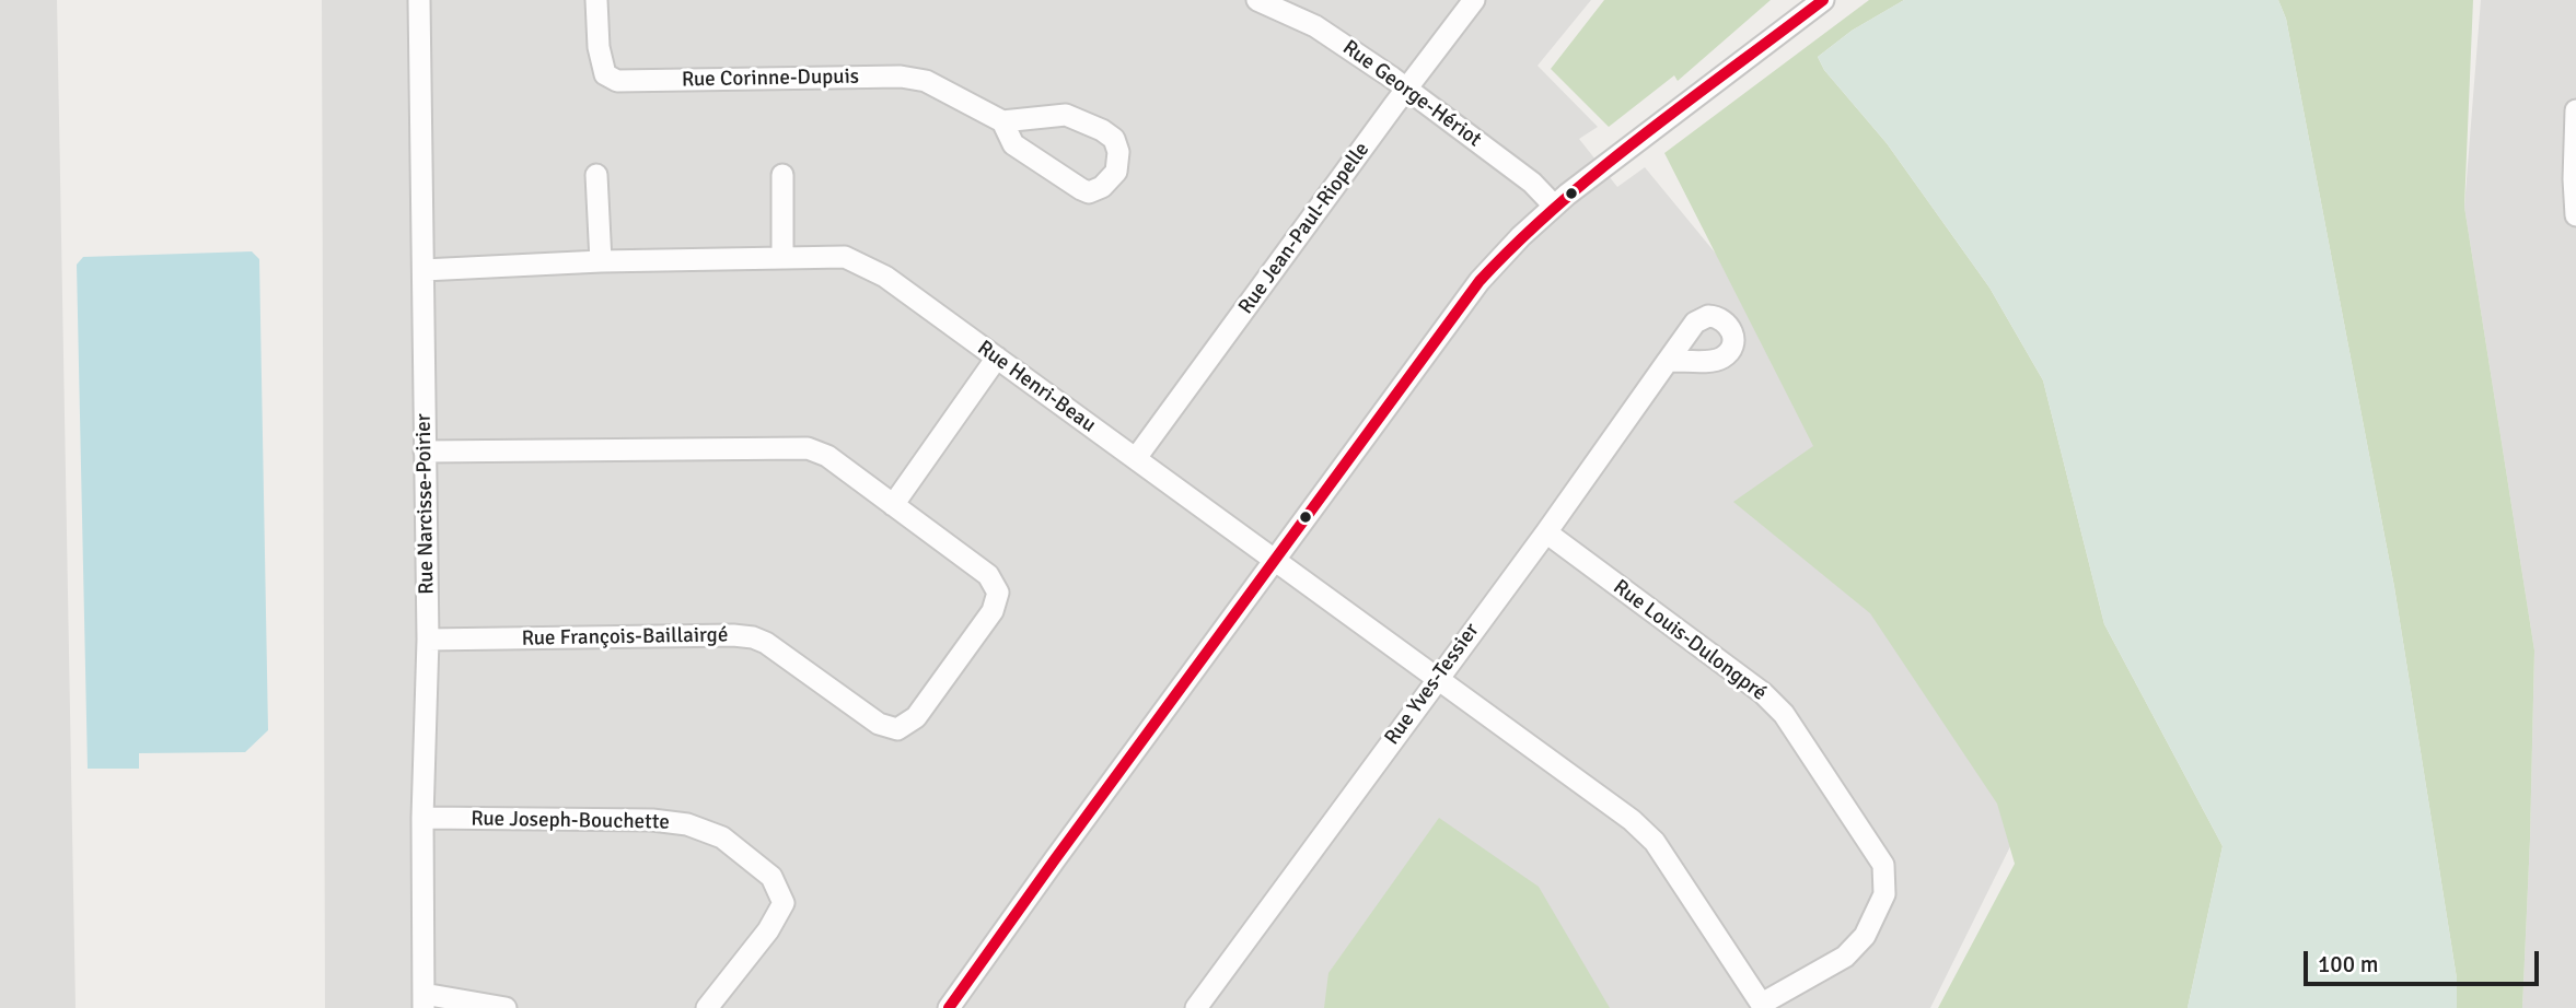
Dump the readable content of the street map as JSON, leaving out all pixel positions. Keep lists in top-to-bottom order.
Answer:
{
  "streets": {
    "street": [
      "Rue Corinne-Dupuis",
      "Rue George-Hériot",
      "Rue Jean-Paul-Riopelle",
      "Rue Henri-Beau",
      "Rue Narcisse-Poirier",
      "Rue François-Baillairgé",
      "Rue Louis-Dulongpré",
      "Rue Yves-Tessier",
      "Rue Joseph-Bouchette"
    ]
  },
  "crossings": [
    ["Rue George-Hériot", "Rue Jean-Paul-Riopelle"],
    ["Rue Jean-Paul-Riopelle", "Rue Henri-Beau"],
    ["Rue Henri-Beau", "Rue Narcisse-Poirier"],
    ["Rue Henri-Beau", "Rue Louis-Dulongpré"],
    ["Rue Narcisse-Poirier", "Rue François-Baillairgé"],
    ["Rue Narcisse-Poirier", "Rue Joseph-Bouchette"],
    ["Rue Louis-Dulongpré", "Rue Yves-Tessier"]
  ],
  "scale_bar": "100 m"
}
